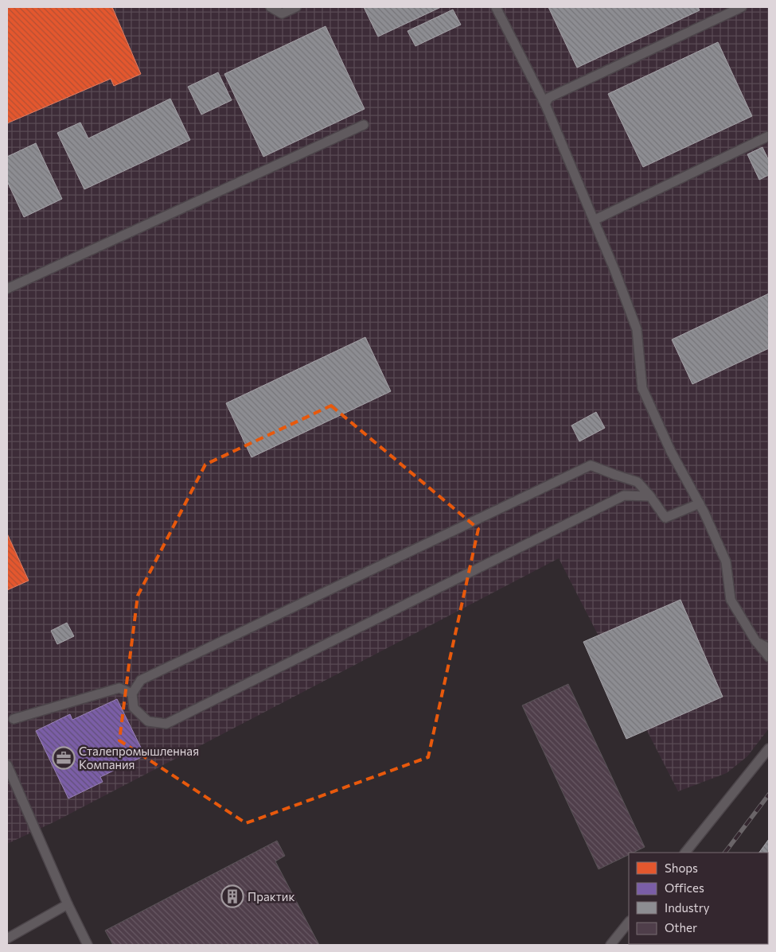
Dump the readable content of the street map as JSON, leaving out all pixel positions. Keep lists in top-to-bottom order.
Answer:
{
  "places": {
    "office": ["Сталепромышленная Компания"],
    "building": ["Практик"]
  },
  "legend": [
    "Shops",
    "Offices",
    "Industry",
    "Other"
  ]
}
